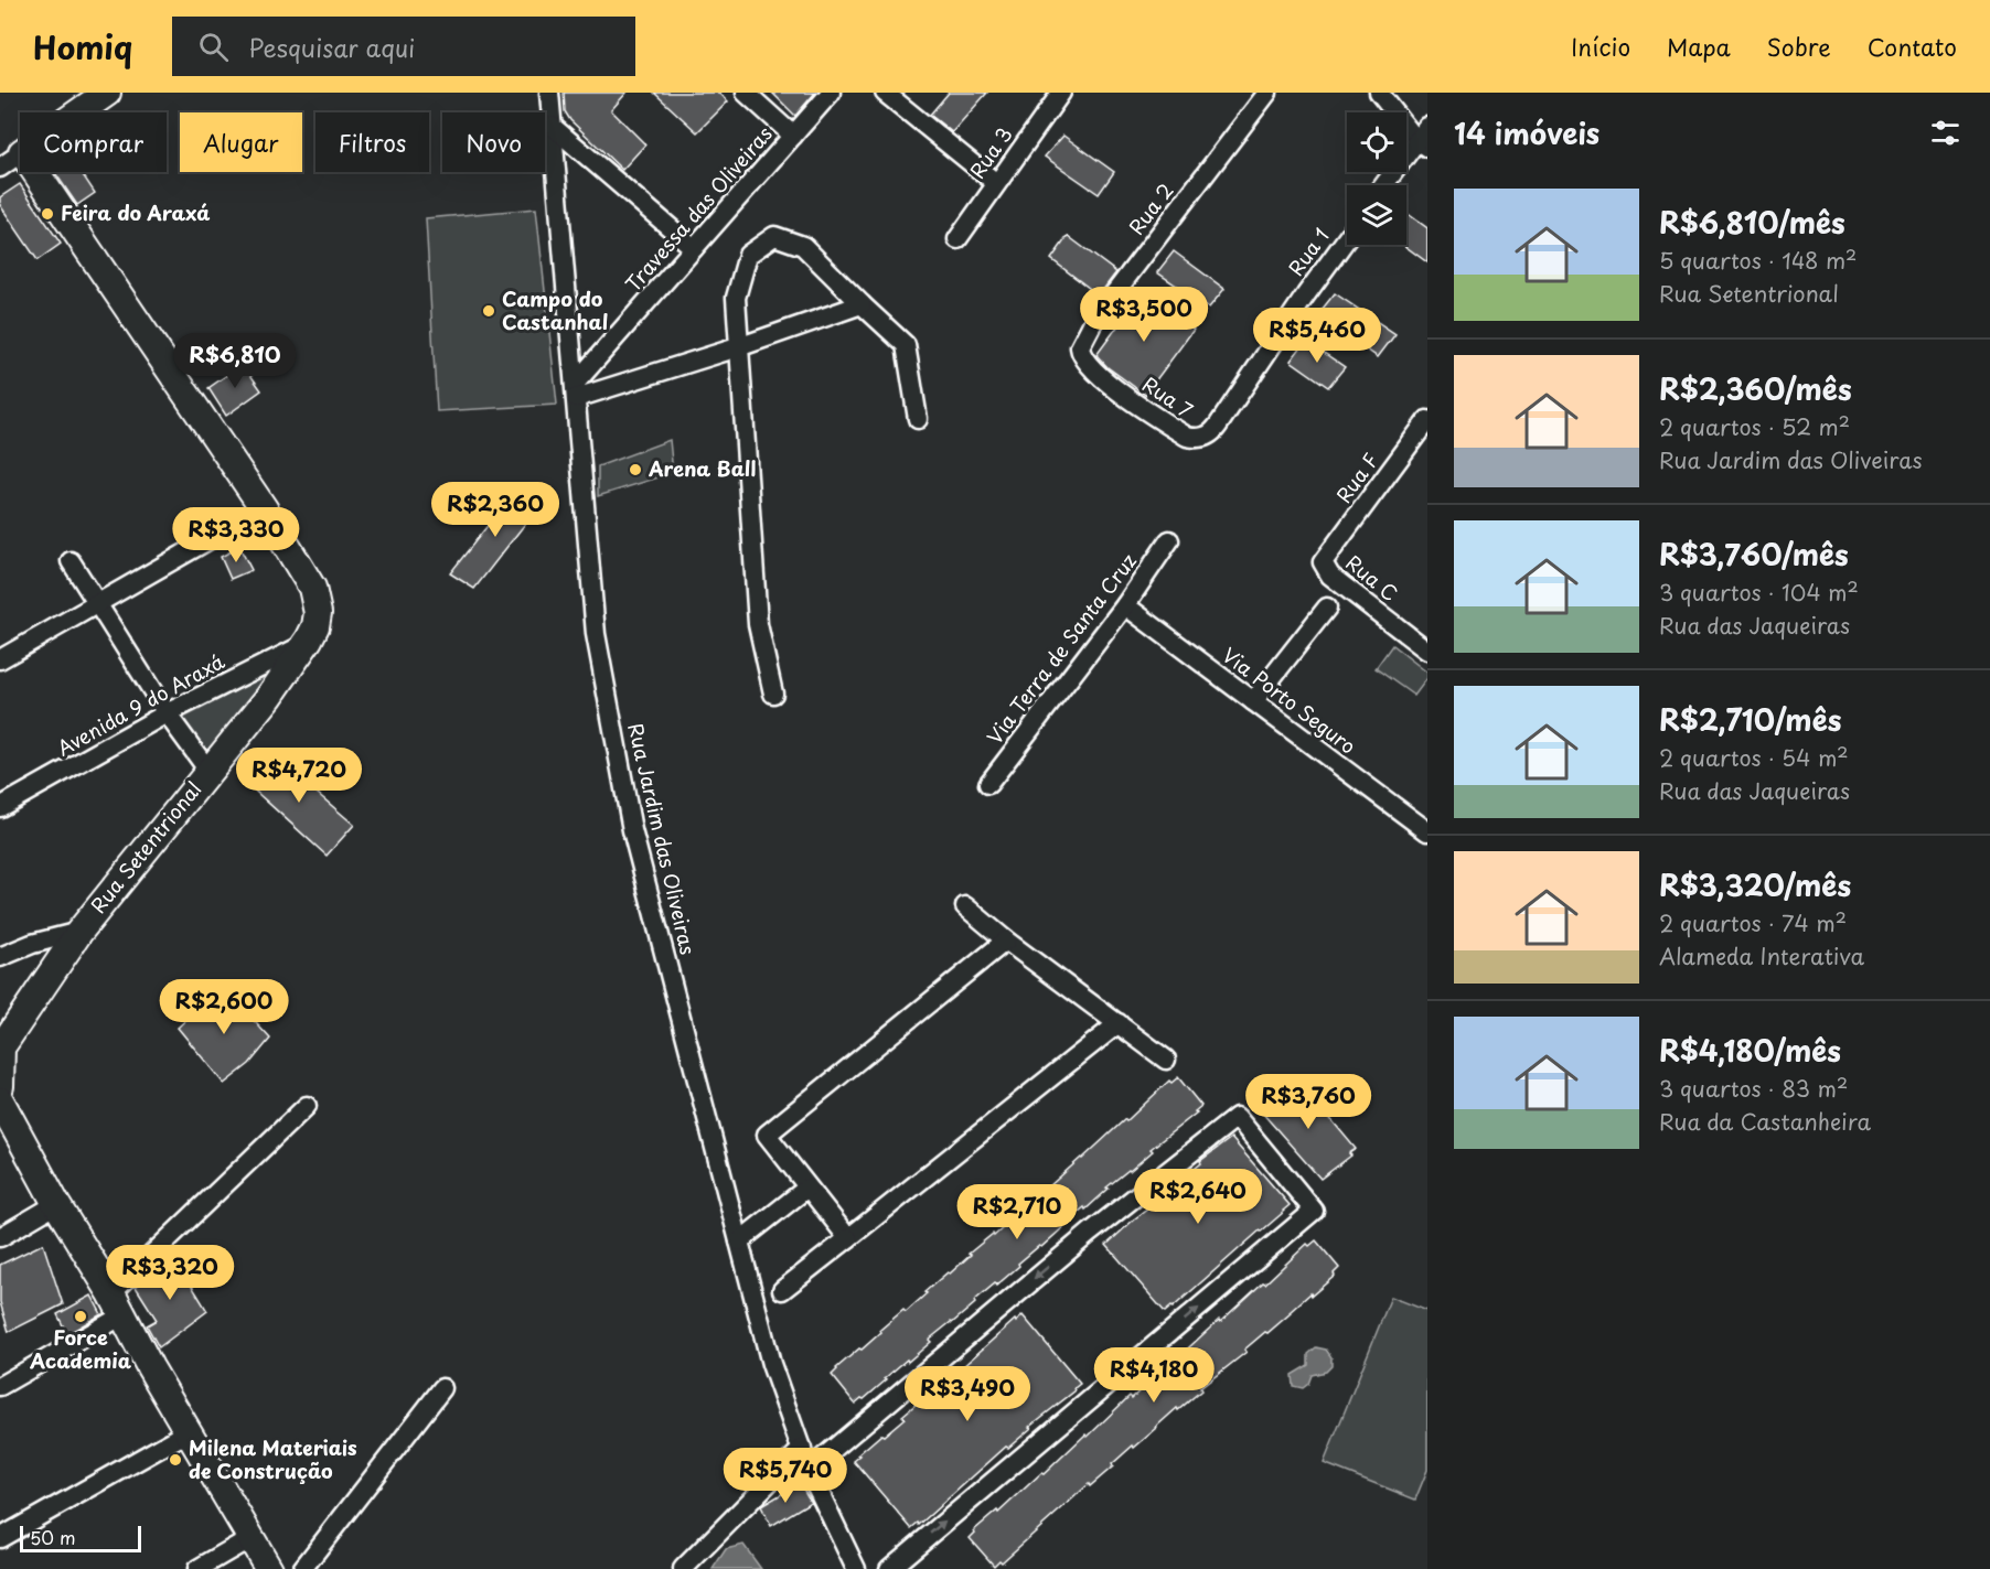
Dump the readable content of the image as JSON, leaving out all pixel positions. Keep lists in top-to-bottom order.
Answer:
{
  "streets": {
    "street": [
      "Rua 3",
      "Travessa das Oliveiras",
      "Rua 2",
      "Rua 1",
      "Rua 7",
      "Rua F",
      "Rua C",
      "Via Terra de Santa Cruz",
      "Via Porto Seguro",
      "Avenida 9 do Araxá",
      "Rua Jardim das Oliveiras",
      "Rua Setentrional"
    ]
  },
  "crossings": [
    ["Travessa das Oliveiras", "Rua Jardim das Oliveiras"],
    ["Rua 2", "Rua 7"],
    ["Rua 1", "Rua 7"],
    ["Rua F", "Rua C"],
    ["Via Terra de Santa Cruz", "Via Porto Seguro"],
    ["Avenida 9 do Araxá", "Rua Setentrional"]
  ],
  "places": [
    "Feira do Araxá",
    "Campo do Castanhal",
    "Arena Ball",
    "Force Academia",
    "Milena Materiais de Construção"
  ],
  "scale_bar": "50 m",
  "page": {
    "header": "Homiq",
    "search": "Pesquisar aqui",
    "nav": [
      "Início",
      "Mapa",
      "Sobre",
      "Contato"
    ],
    "heading": "14 imóveis",
    "chip": [
      "Comprar",
      "Alugar",
      "Filtros",
      "Novo"
    ],
    "list": [
      {
        "name": "R$6,810/mês",
        "note": "5 quartos · 148 m² · Rua Setentrional"
      },
      {
        "name": "R$2,360/mês",
        "note": "2 quartos · 52 m² · Rua Jardim das Oliveiras"
      },
      {
        "name": "R$3,760/mês",
        "note": "3 quartos · 104 m² · Rua das Jaqueiras"
      },
      {
        "name": "R$2,710/mês",
        "note": "2 quartos · 54 m² · Rua das Jaqueiras"
      },
      {
        "name": "R$3,320/mês",
        "note": "2 quartos · 74 m² · Alameda Interativa"
      },
      {
        "name": "R$4,180/mês",
        "note": "3 quartos · 83 m² · Rua da Castanheira"
      }
    ],
    "price": [
      "R$3,500",
      "R$5,460",
      "R$6,810",
      "R$2,360",
      "R$3,330",
      "R$4,720",
      "R$2,600",
      "R$3,760",
      "R$2,640",
      "R$2,710",
      "R$3,320",
      "R$4,180",
      "R$3,490",
      "R$5,740"
    ],
    "scale": "50 m"
  }
}
